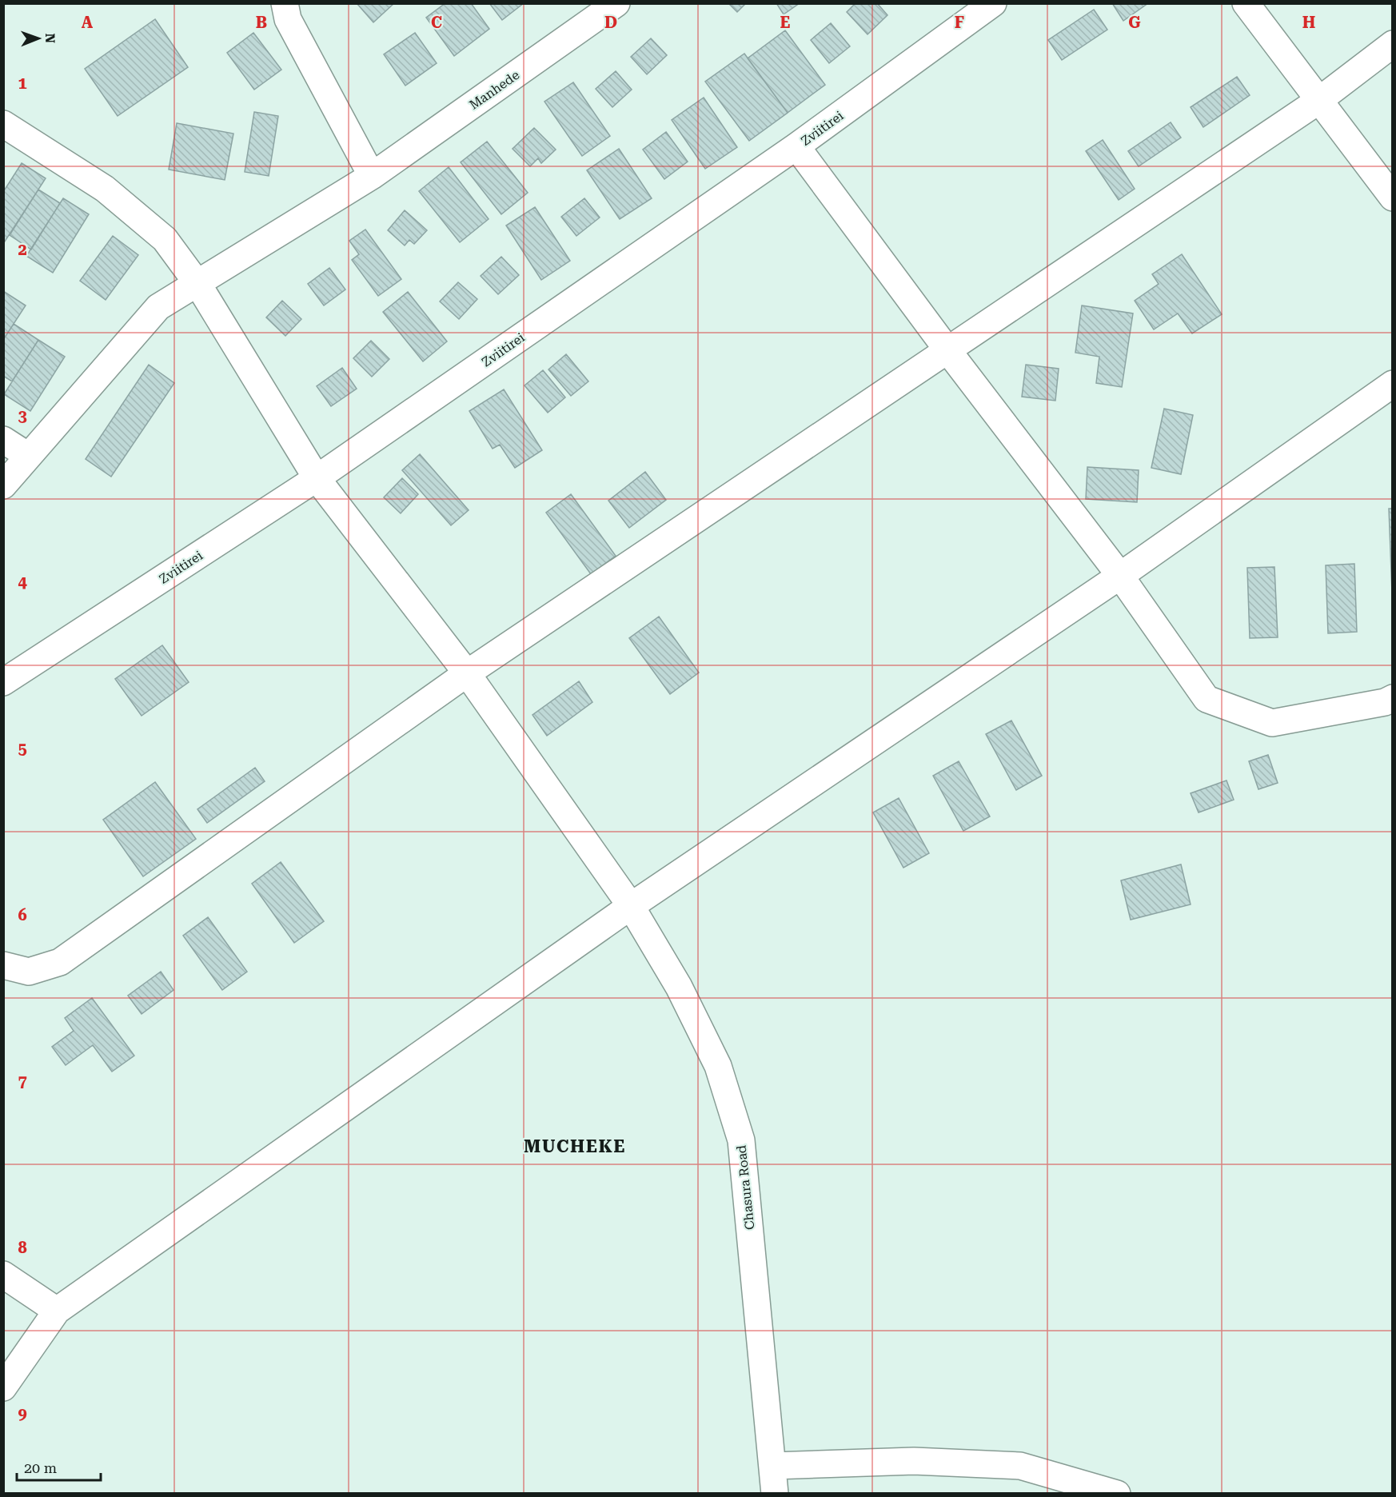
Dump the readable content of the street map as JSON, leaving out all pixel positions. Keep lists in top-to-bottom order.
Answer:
{
  "streets": {
    "street": ["Manhede", "Zviitirei", "Chasura Road"]
  },
  "crossings": [
    ["Manhede", "Chasura Road"],
    ["Zviitirei", "Chasura Road"]
  ],
  "districts": ["MUCHEKE"],
  "scale_bar": "20 m",
  "north": "right",
  "grid": {
    "columns": [
      "A",
      "B",
      "C",
      "D",
      "E",
      "F",
      "G",
      "H"
    ],
    "rows": [
      "1",
      "2",
      "3",
      "4",
      "5",
      "6",
      "7",
      "8",
      "9"
    ]
  }
}
